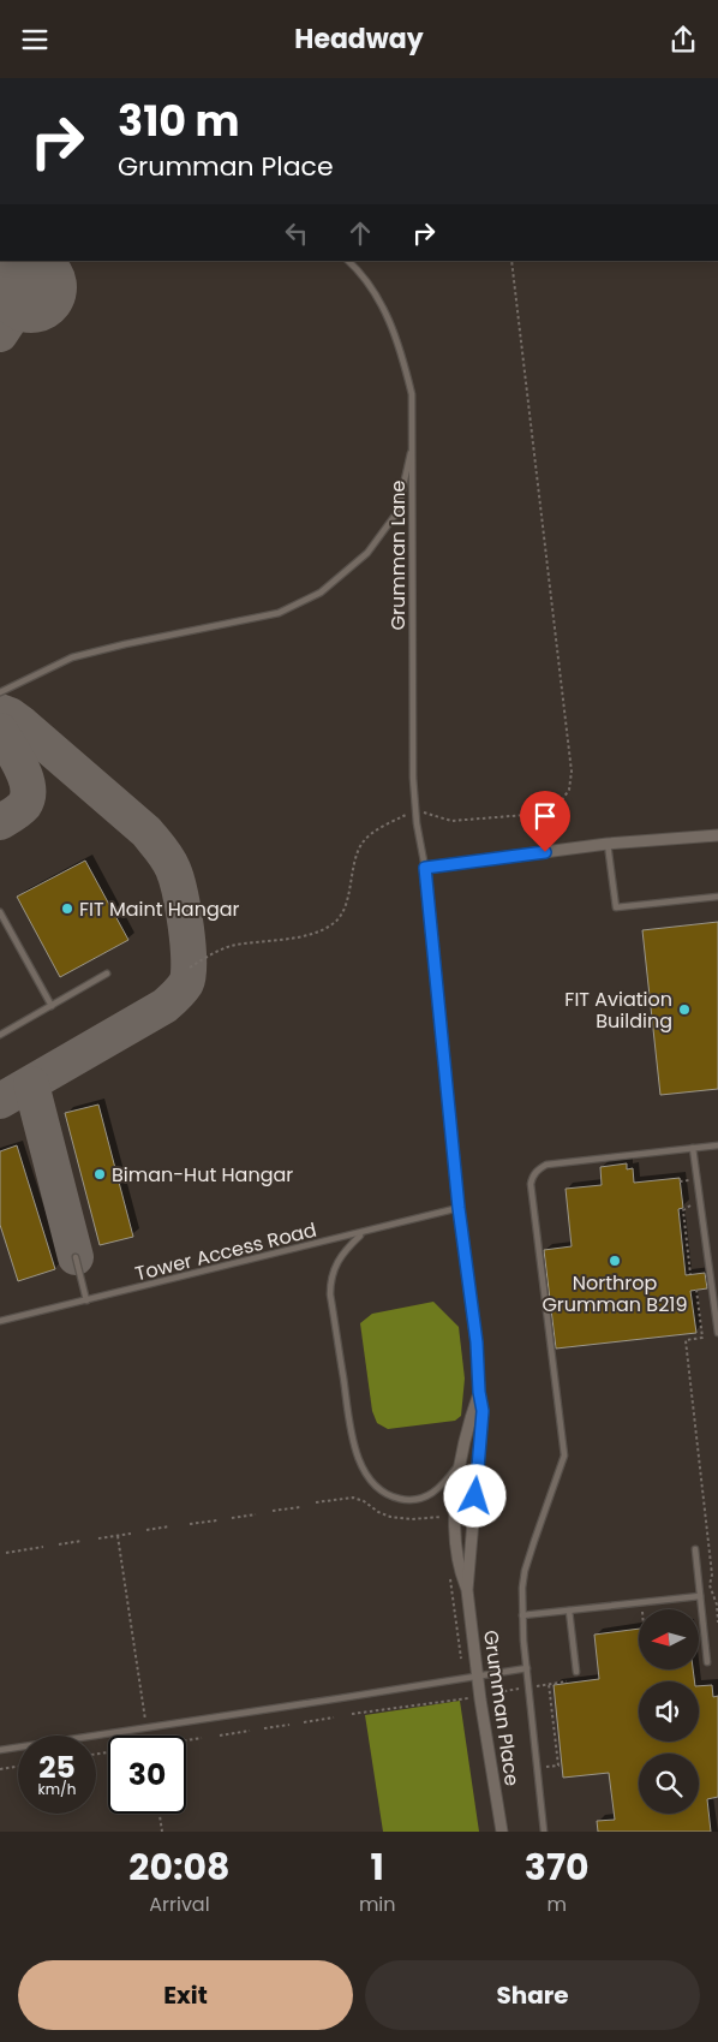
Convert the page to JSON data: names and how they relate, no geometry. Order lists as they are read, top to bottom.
{
  "streets": {
    "street": ["Grumman Place"],
    "lane": ["Grumman Lane", "Tower Access Road"]
  },
  "crossings": [
    ["Grumman Lane", "Grumman Place"],
    ["Tower Access Road", "Grumman Place"]
  ],
  "places": [
    "FIT Maint Hangar",
    "FIT Aviation Building",
    "Biman-Hut Hangar",
    "Northrop Grumman B219"
  ],
  "north": "left",
  "page": {
    "header": "Headway",
    "turn": ["310 m", "Grumman Place"],
    "speed": "25 km/h",
    "limit": "30",
    "eta": [
      "20:08",
      "Arrival",
      "1",
      "min",
      "370",
      "m"
    ],
    "buttons": ["Exit", "Share"]
  }
}
